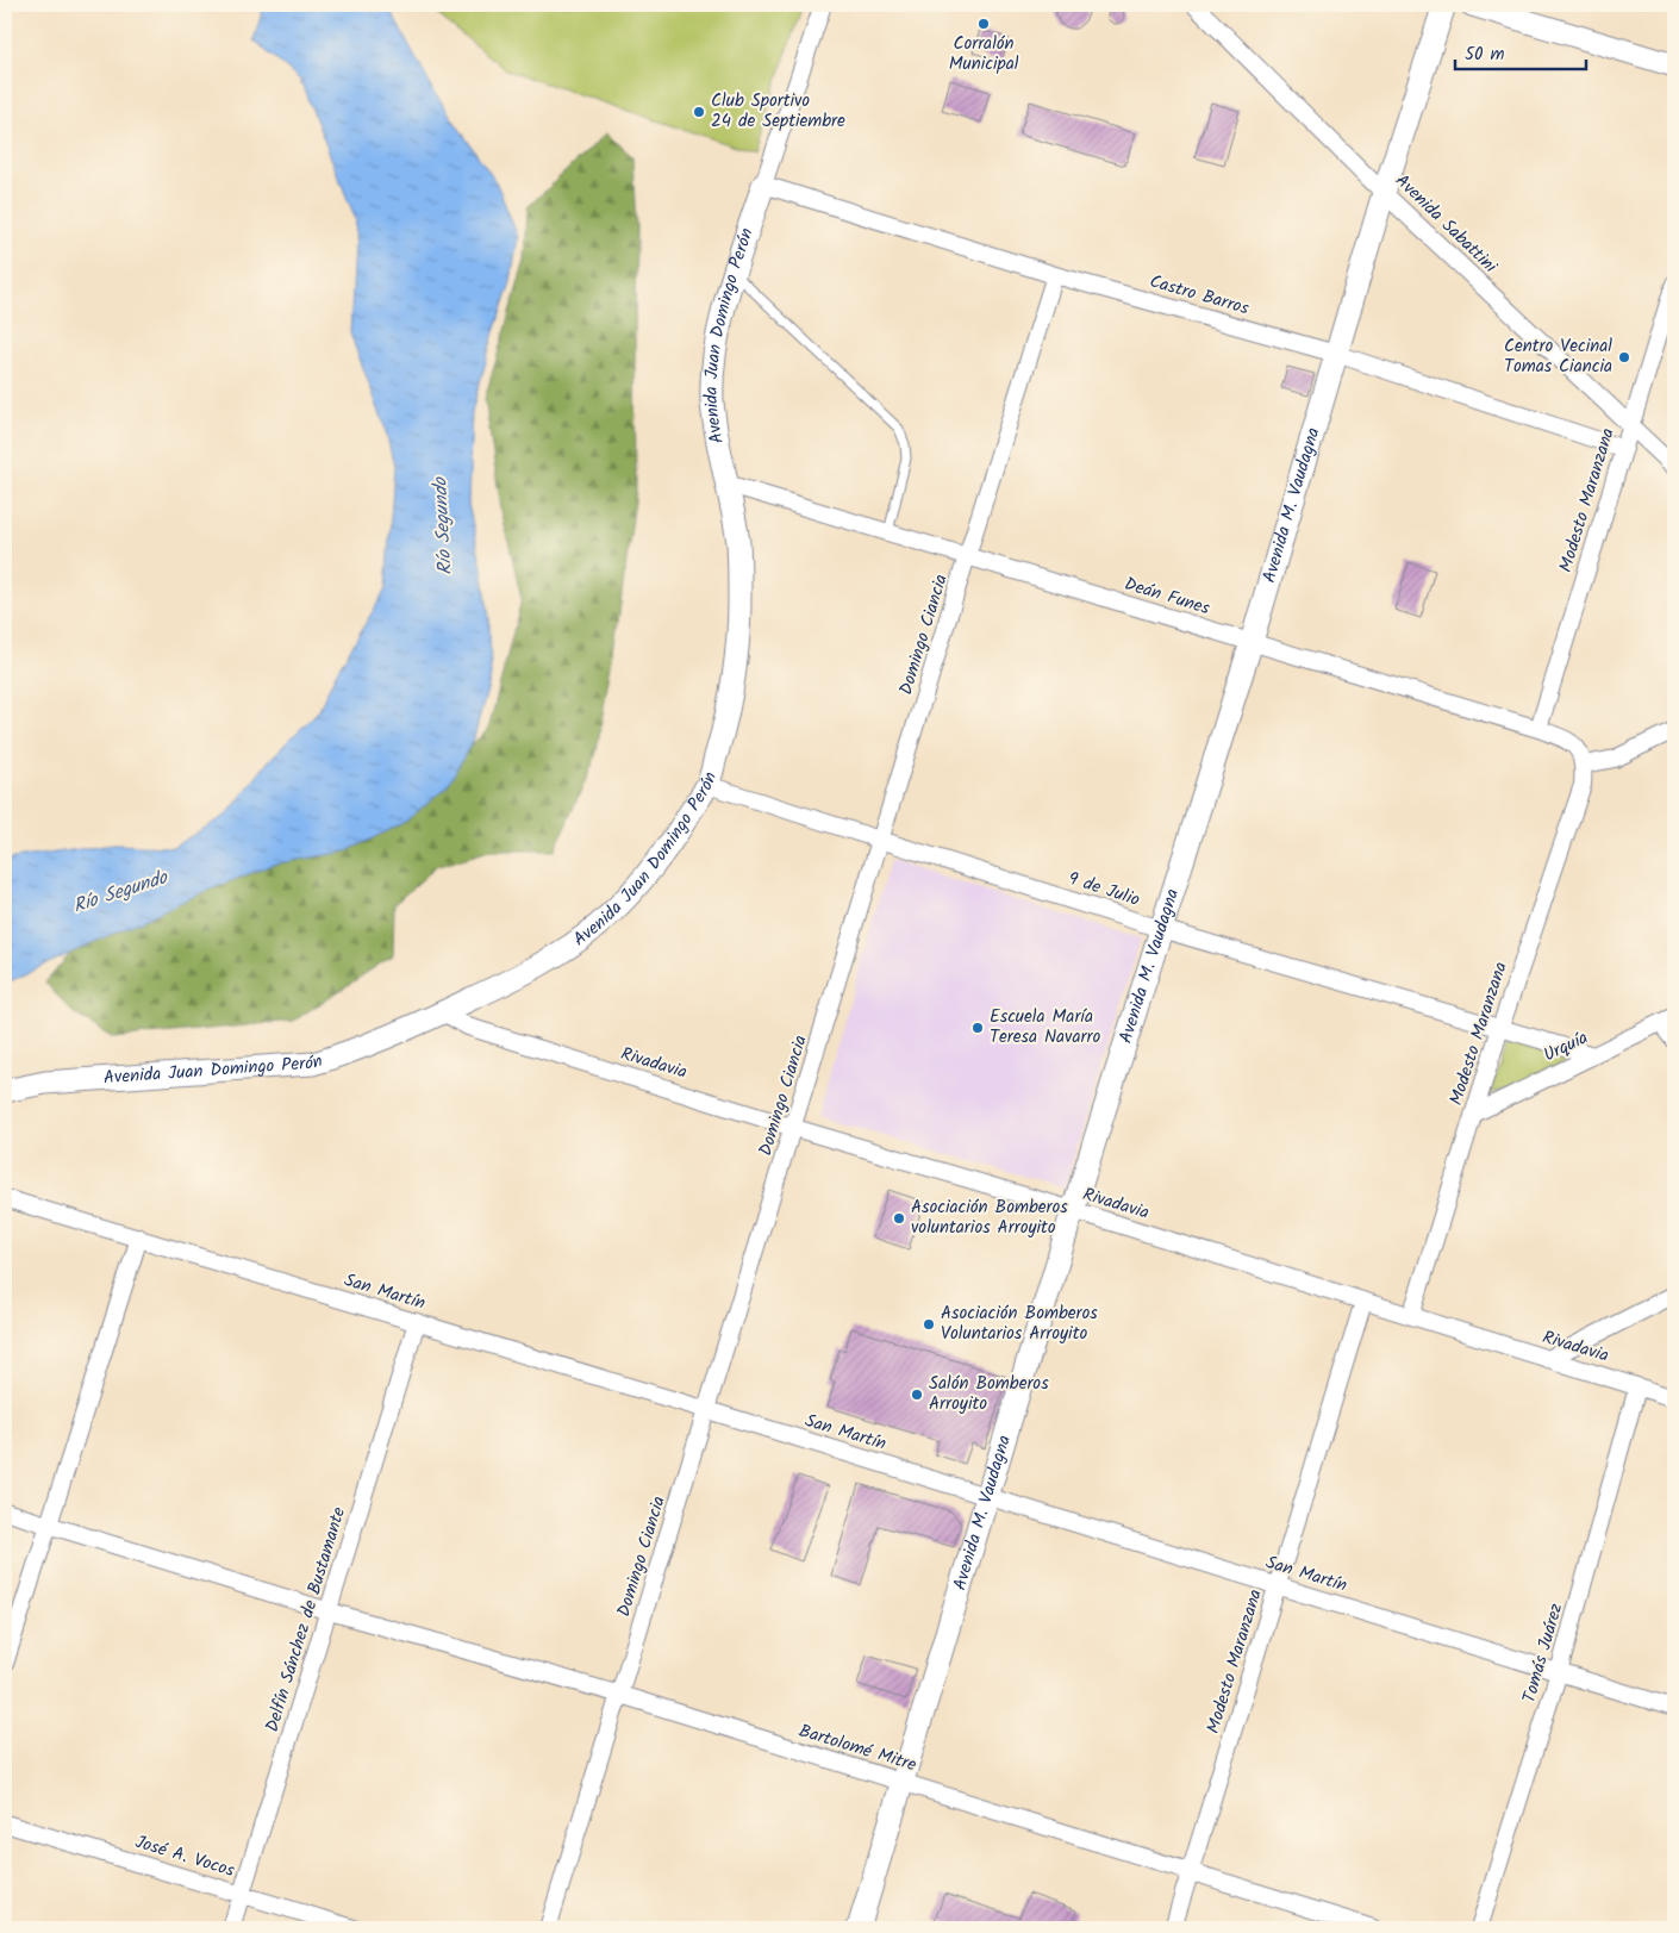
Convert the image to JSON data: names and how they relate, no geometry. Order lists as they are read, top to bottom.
{
  "streets": {
    "main road": ["Avenida Juan Domingo Perón", "Avenida M. Vaudagna"],
    "street": [
      "Avenida Sabattini",
      "Castro Barros",
      "Modesto Maranzana",
      "Deán Funes",
      "Domingo Ciancia",
      "9 de Julio",
      "Urquía",
      "Rivadavia",
      "San Martín",
      "Delfín Sánchez de Bustamante",
      "Tomás Juárez",
      "Bartolomé Mitre",
      "José A. Vocos"
    ]
  },
  "crossings": [
    ["Avenida Sabattini", "Modesto Maranzana"],
    ["Avenida Sabattini", "Avenida M. Vaudagna"],
    ["Castro Barros", "Avenida Juan Domingo Perón"],
    ["Castro Barros", "Modesto Maranzana"],
    ["Castro Barros", "Avenida M. Vaudagna"],
    ["Castro Barros", "Domingo Ciancia"],
    ["Avenida Juan Domingo Perón", "Deán Funes"],
    ["Avenida Juan Domingo Perón", "9 de Julio"],
    ["Avenida Juan Domingo Perón", "Rivadavia"],
    ["Modesto Maranzana", "Deán Funes"],
    ["Modesto Maranzana", "9 de Julio"],
    ["Modesto Maranzana", "Urquía"],
    ["Modesto Maranzana", "Rivadavia"],
    ["Modesto Maranzana", "San Martín"],
    ["Modesto Maranzana", "Bartolomé Mitre"],
    ["Avenida M. Vaudagna", "Deán Funes"],
    ["Avenida M. Vaudagna", "9 de Julio"],
    ["Avenida M. Vaudagna", "Rivadavia"],
    ["Avenida M. Vaudagna", "San Martín"],
    ["Avenida M. Vaudagna", "Bartolomé Mitre"],
    ["Deán Funes", "Domingo Ciancia"],
    ["Domingo Ciancia", "9 de Julio"],
    ["Domingo Ciancia", "Rivadavia"],
    ["Domingo Ciancia", "San Martín"],
    ["Domingo Ciancia", "Bartolomé Mitre"],
    ["9 de Julio", "Urquía"],
    ["Rivadavia", "Tomás Juárez"],
    ["San Martín", "Delfín Sánchez de Bustamante"],
    ["San Martín", "Tomás Juárez"],
    ["Delfín Sánchez de Bustamante", "Bartolomé Mitre"],
    ["Delfín Sánchez de Bustamante", "José A. Vocos"]
  ],
  "water": ["Río Segundo"],
  "places": [
    "Corralón Municipal",
    "Club Sportivo 24 de Septiembre",
    "Centro Vecinal Tomas Ciancia",
    "Escuela María Teresa Navarro",
    "Asociación Bomberos voluntarios Arroyito",
    "Asociación Bomberos Voluntarios Arroyito",
    "Salón Bomberos Arroyito"
  ],
  "scale_bar": "50 m"
}
